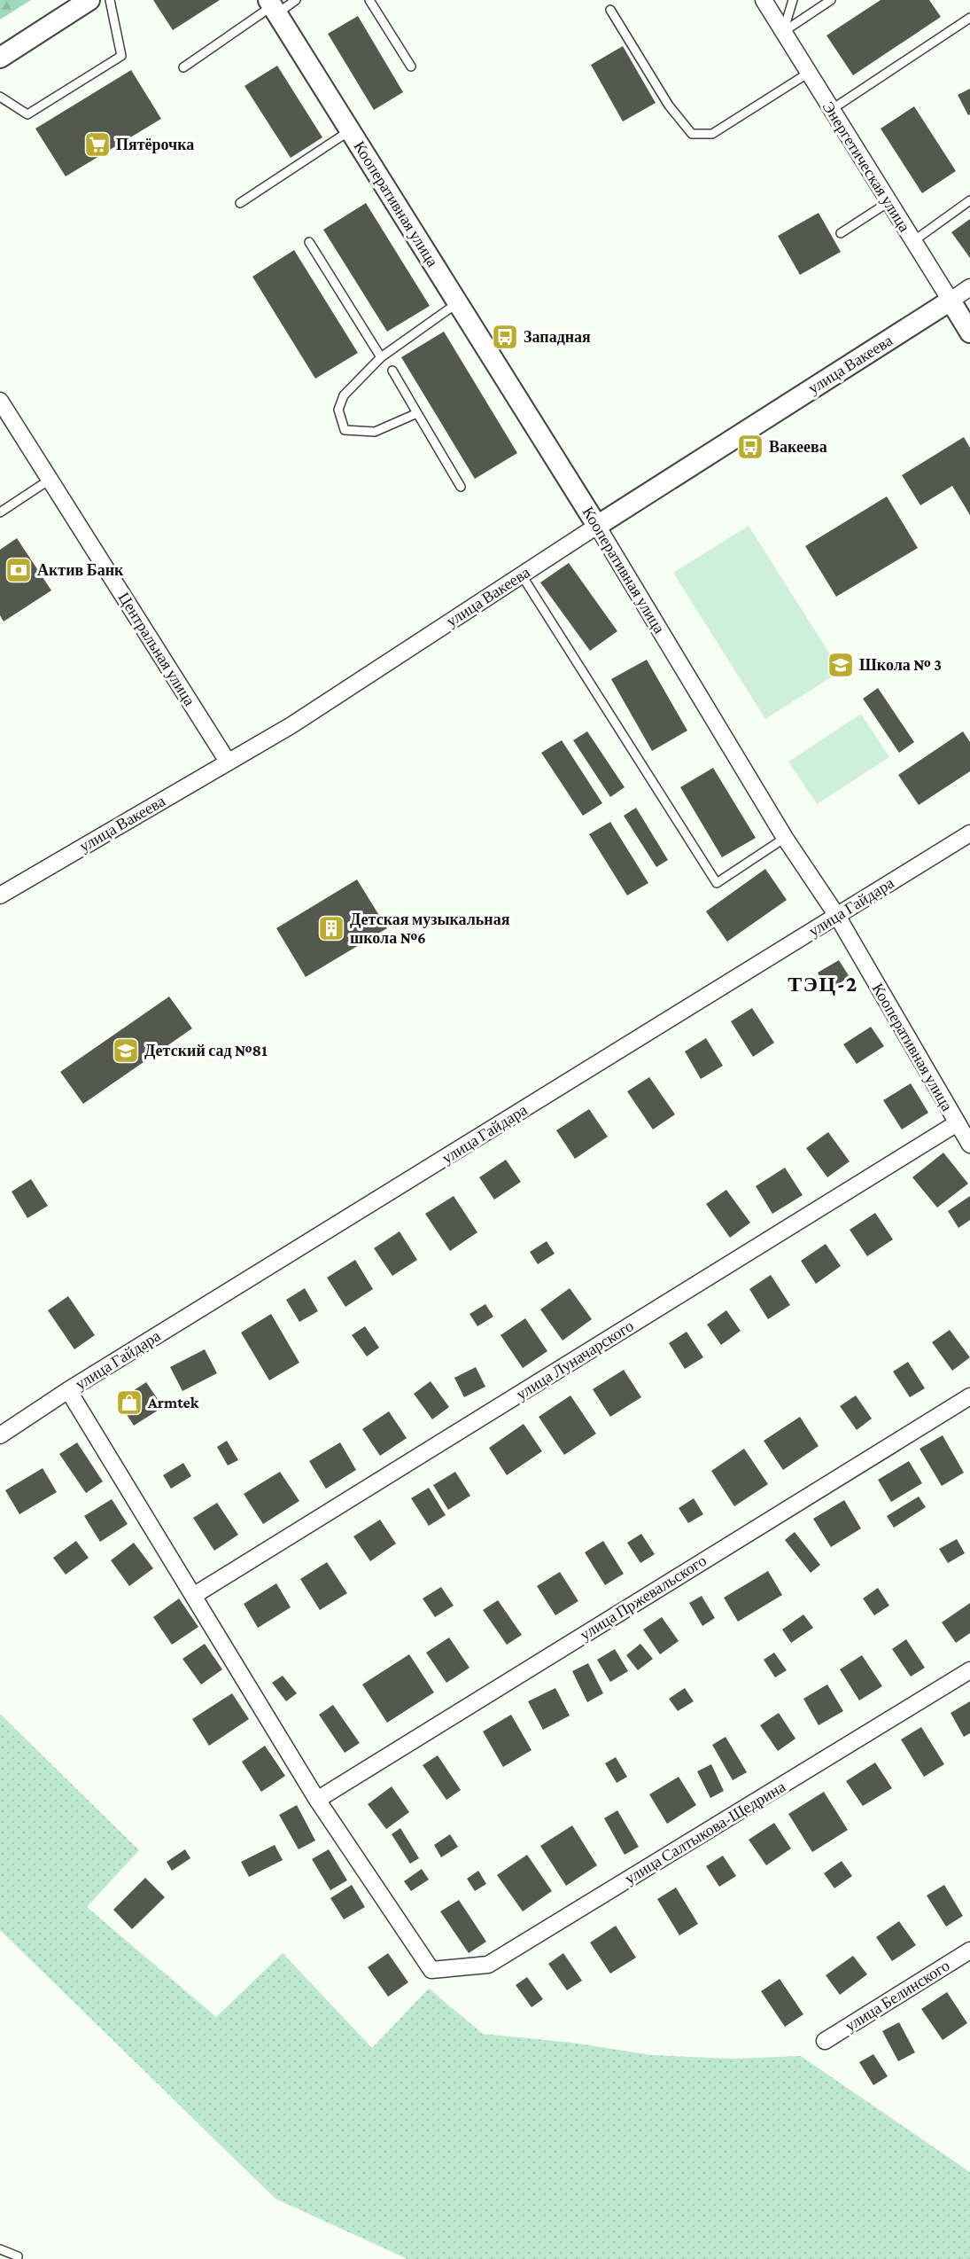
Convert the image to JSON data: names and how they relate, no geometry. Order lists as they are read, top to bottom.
{
  "streets": {
    "street": [
      "Энергетическая улица",
      "Кооперативная улица",
      "улица Вакеева",
      "Центральная улица",
      "улица Гайдара",
      "улица Луначарского",
      "улица Пржевальского",
      "улица Салтыкова-Щедрина",
      "улица Белинского"
    ]
  },
  "crossings": [
    ["Энергетическая улица", "улица Вакеева"],
    ["Кооперативная улица", "улица Вакеева"],
    ["Кооперативная улица", "улица Гайдара"],
    ["Кооперативная улица", "улица Луначарского"],
    ["улица Вакеева", "Центральная улица"],
    ["улица Пржевальского", "улица Салтыкова-Щедрина"]
  ],
  "districts": ["ТЭЦ-2"],
  "places": {
    "supermarket": ["Пятёрочка"],
    "bus stop": ["Западная", "Вакеева"],
    "bank": ["Актив Банк"],
    "school or university": ["Школа № 3", "Детский сад №81"],
    "building": ["Детская музыкальная школа №6"],
    "shop": ["Armtek"]
  }
}
